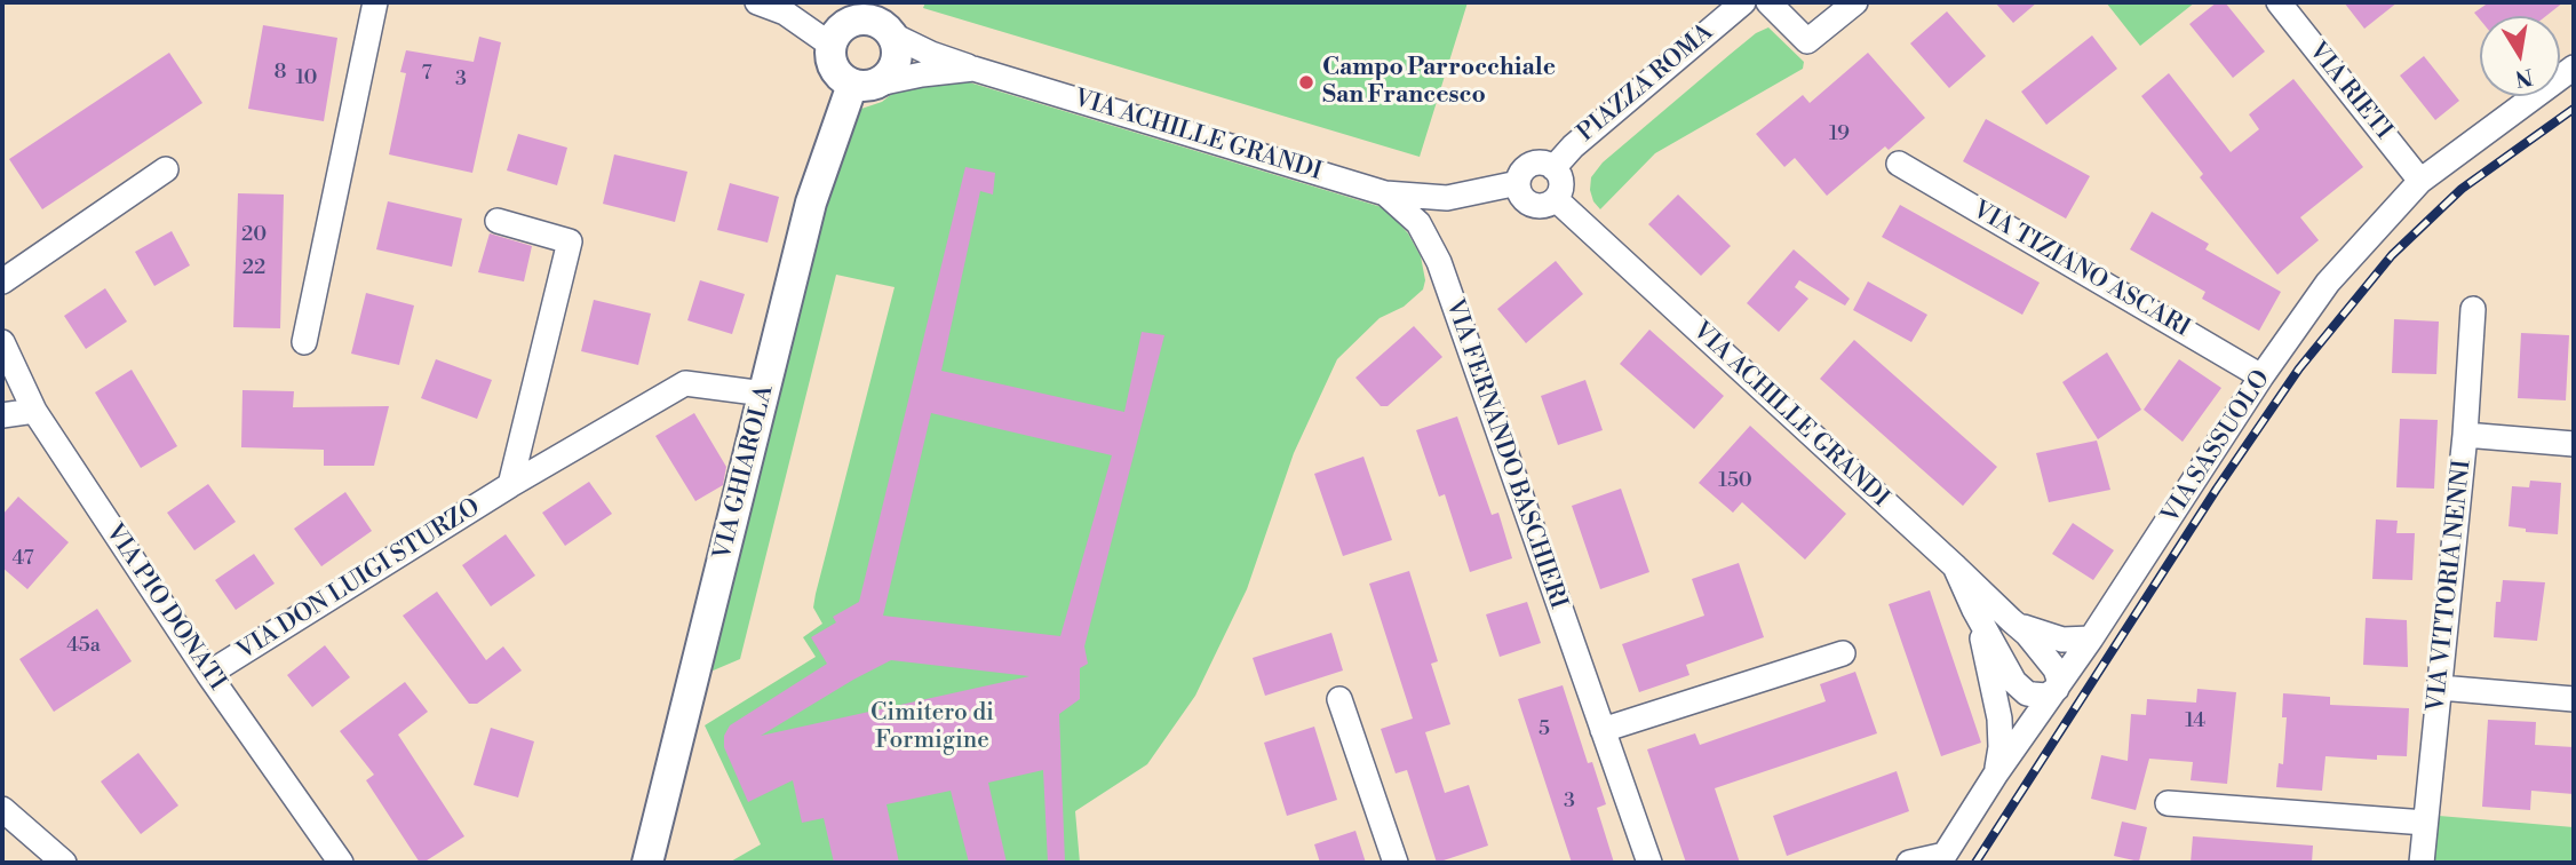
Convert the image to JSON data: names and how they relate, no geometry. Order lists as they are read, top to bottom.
{
  "streets": {
    "street": [
      "PIAZZA ROMA",
      "VIA RIETI",
      "VIA ACHILLE GRANDI",
      "VIA TIZIANO ASCARI",
      "VIA SASSUOLO",
      "VIA FERNANDO BASCHIERI",
      "VIA GHIAROLA",
      "VIA DON LUIGI STURZO",
      "VIA VITTORIA NENNI",
      "VIA PIO DONATI"
    ]
  },
  "crossings": [
    ["PIAZZA ROMA", "VIA ACHILLE GRANDI"],
    ["VIA RIETI", "VIA SASSUOLO"],
    ["VIA ACHILLE GRANDI", "VIA SASSUOLO"],
    ["VIA ACHILLE GRANDI", "VIA FERNANDO BASCHIERI"],
    ["VIA ACHILLE GRANDI", "VIA GHIAROLA"],
    ["VIA TIZIANO ASCARI", "VIA SASSUOLO"],
    ["VIA GHIAROLA", "VIA DON LUIGI STURZO"],
    ["VIA DON LUIGI STURZO", "VIA PIO DONATI"]
  ],
  "parks": ["Cimitero di Formigine"],
  "places": ["Campo Parrocchiale San Francesco"],
  "house_numbers": [
    "8",
    "7",
    "10",
    "3",
    "19",
    "20",
    "22",
    "150",
    "47",
    "45a",
    "14",
    "5",
    "3"
  ],
  "north": "bottom"
}
